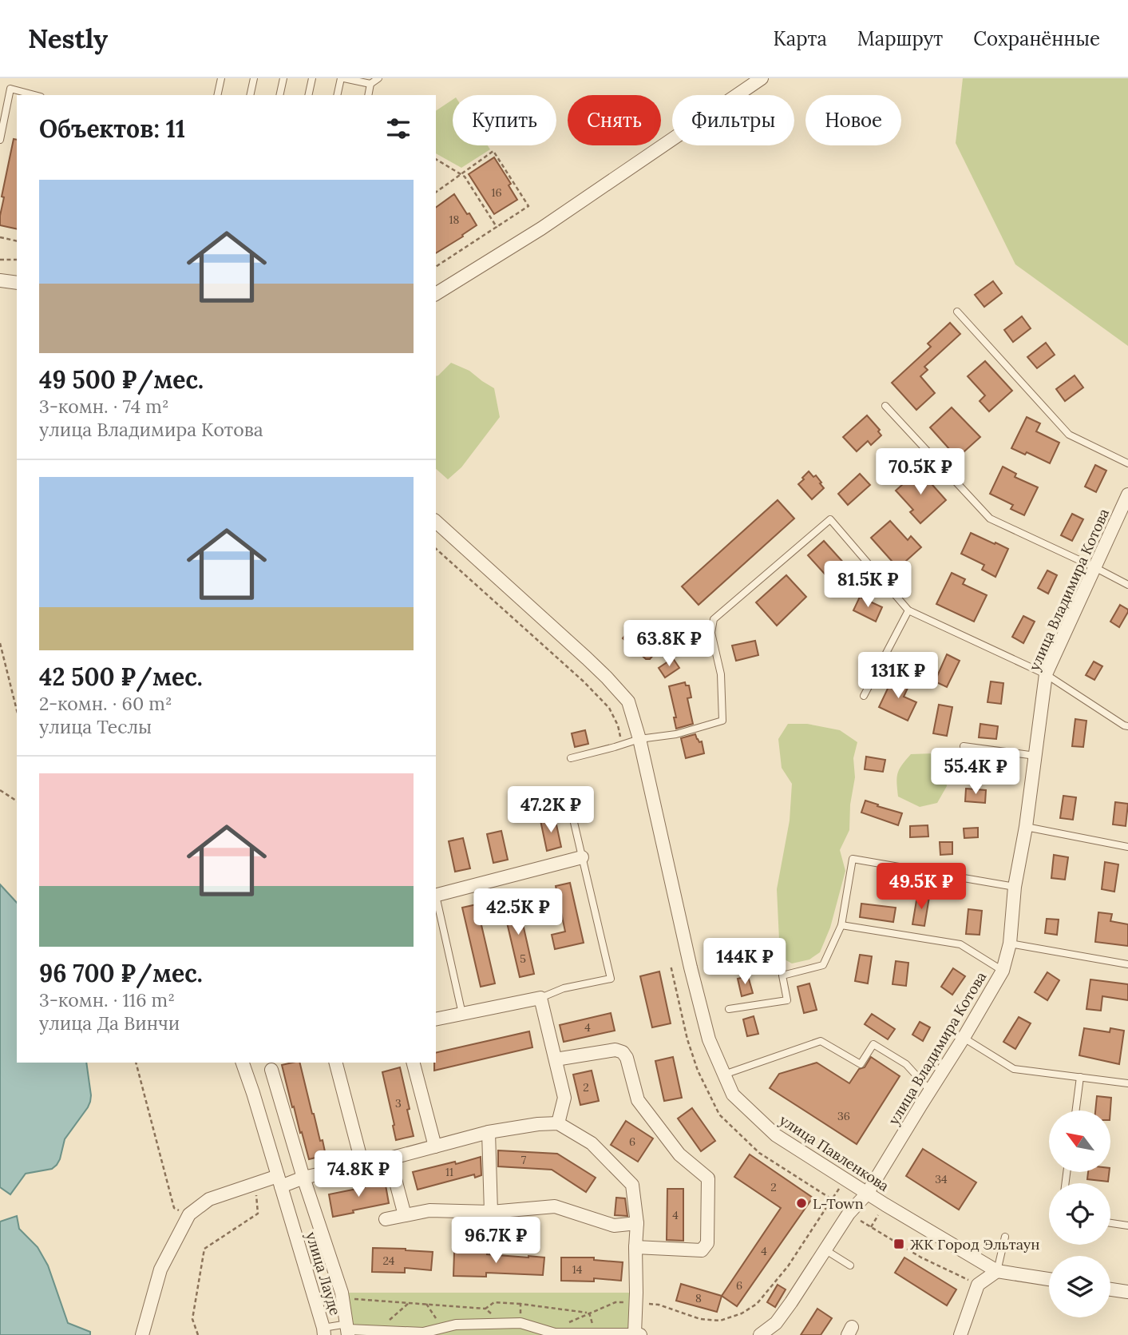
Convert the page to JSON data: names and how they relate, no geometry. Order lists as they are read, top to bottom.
{
  "streets": {
    "street": ["улица Владимира Котова", "улица Павленкова", "улица Лауде"]
  },
  "crossings": [
    ["улица Владимира Котова", "улица Павленкова"]
  ],
  "places": {
    "other": ["L-Town"],
    "transit": ["ЖК Город Эльтаун"]
  },
  "house_numbers": [
    "16",
    "18",
    "5",
    "4",
    "2",
    "3",
    "36",
    "6",
    "7",
    "11",
    "34",
    "2",
    "4",
    "4",
    "24",
    "14",
    "6",
    "8"
  ],
  "north": "top left",
  "page": {
    "header": "Nestly",
    "nav": ["Карта", "Маршрут", "Сохранённые"],
    "chip": [
      "Купить",
      "Снять",
      "Фильтры",
      "Новое"
    ],
    "heading": "Объектов: 11",
    "list": [
      {
        "name": "49 500 ₽/мес.",
        "note": "3-комн. · 74 m² · улица Владимира Котова"
      },
      {
        "name": "42 500 ₽/мес.",
        "note": "2-комн. · 60 m² · улица Теслы"
      },
      {
        "name": "96 700 ₽/мес.",
        "note": "3-комн. · 116 m² · улица Да Винчи"
      }
    ],
    "price": [
      "70.5K ₽",
      "81.5K ₽",
      "63.8K ₽",
      "131K ₽",
      "55.4K ₽",
      "47.2K ₽",
      "49.5K ₽",
      "42.5K ₽",
      "144K ₽",
      "74.8K ₽",
      "96.7K ₽"
    ]
  }
}
